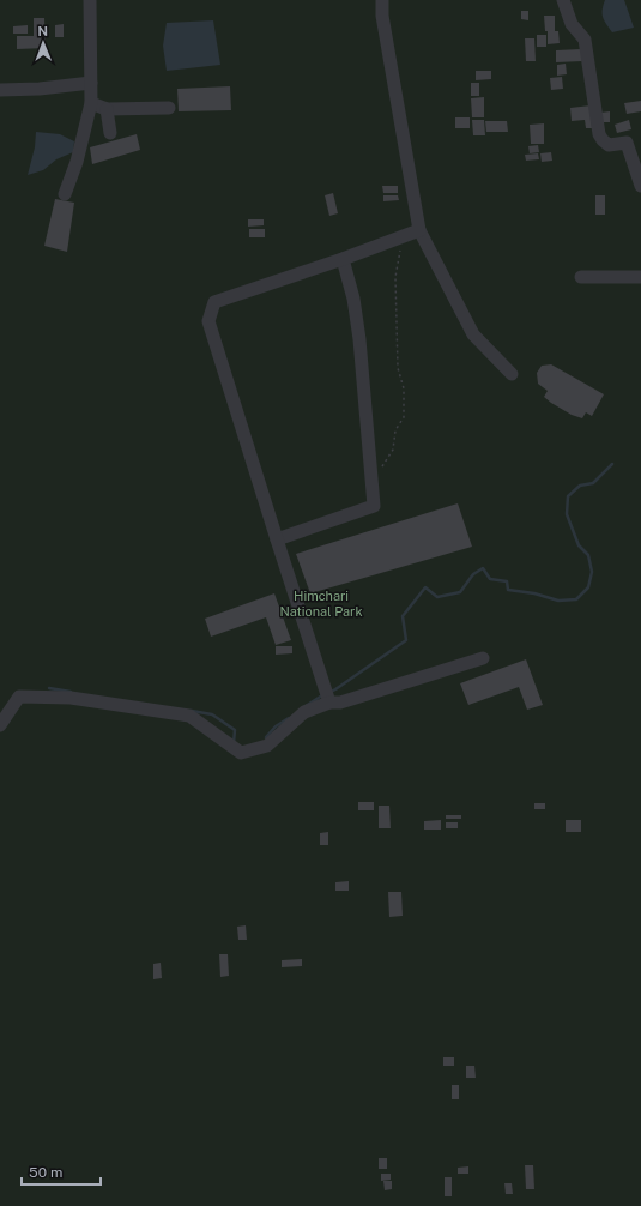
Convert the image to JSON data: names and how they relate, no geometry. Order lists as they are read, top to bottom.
{
  "parks": ["Himchari National Park"],
  "scale_bar": "50 m",
  "north": "top"
}
